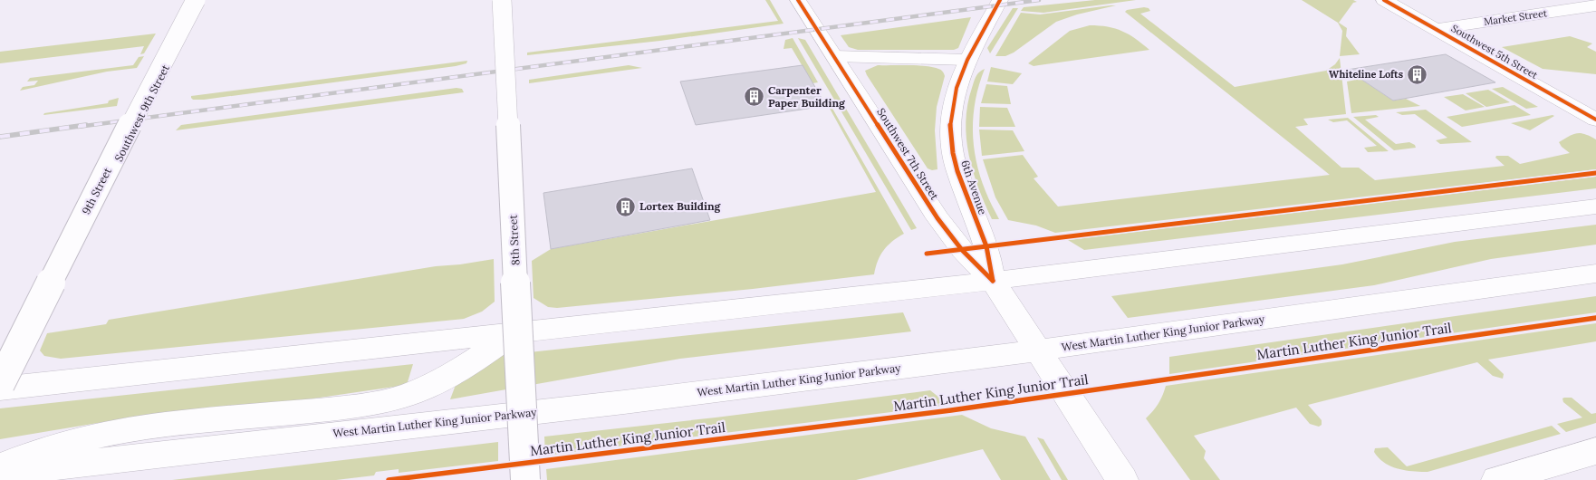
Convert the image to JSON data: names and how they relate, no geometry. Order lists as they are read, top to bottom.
{
  "streets": {
    "main road": [
      "Market Street",
      "Southwest 5th Street",
      "Southwest 9th Street",
      "Southwest 7th Street",
      "6th Avenue",
      "9th Street",
      "8th Street",
      "West Martin Luther King Junior Parkway"
    ],
    "cycle path": ["Martin Luther King Junior Trail"]
  },
  "crossings": [
    ["Market Street", "Southwest 5th Street"],
    ["Southwest 7th Street", "6th Avenue"],
    ["Southwest 7th Street", "West Martin Luther King Junior Parkway"]
  ],
  "places": {
    "building": ["Whiteline Lofts", "Carpenter Paper Building", "Lortex Building"]
  }
}
